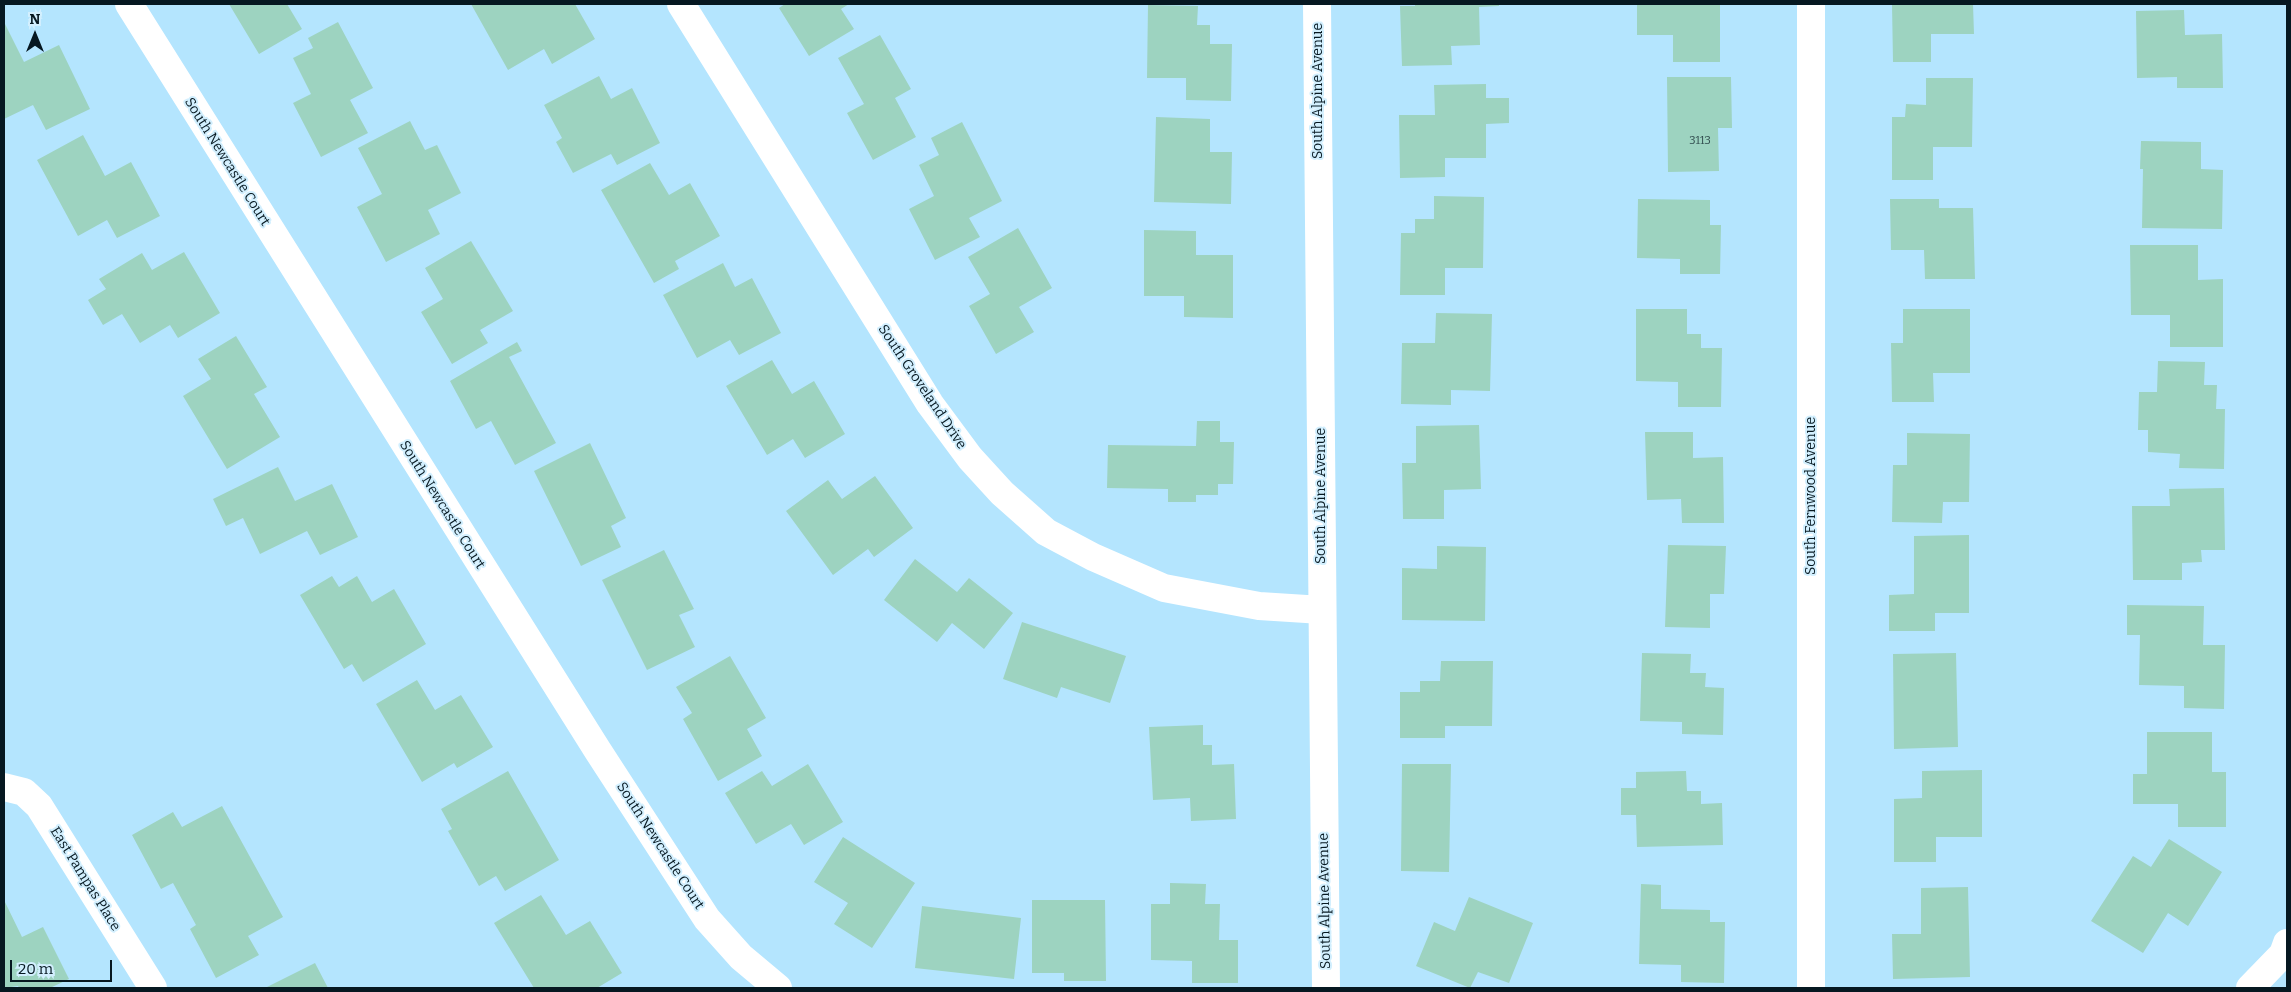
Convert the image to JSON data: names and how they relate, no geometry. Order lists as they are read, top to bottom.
{
  "streets": {
    "street": [
      "South Alpine Avenue",
      "South Newcastle Court",
      "South Groveland Drive",
      "South Fernwood Avenue",
      "East Pampas Place"
    ]
  },
  "crossings": [
    ["South Alpine Avenue", "South Groveland Drive"]
  ],
  "house_numbers": ["3113"],
  "scale_bar": "20 m",
  "north": "top"
}
